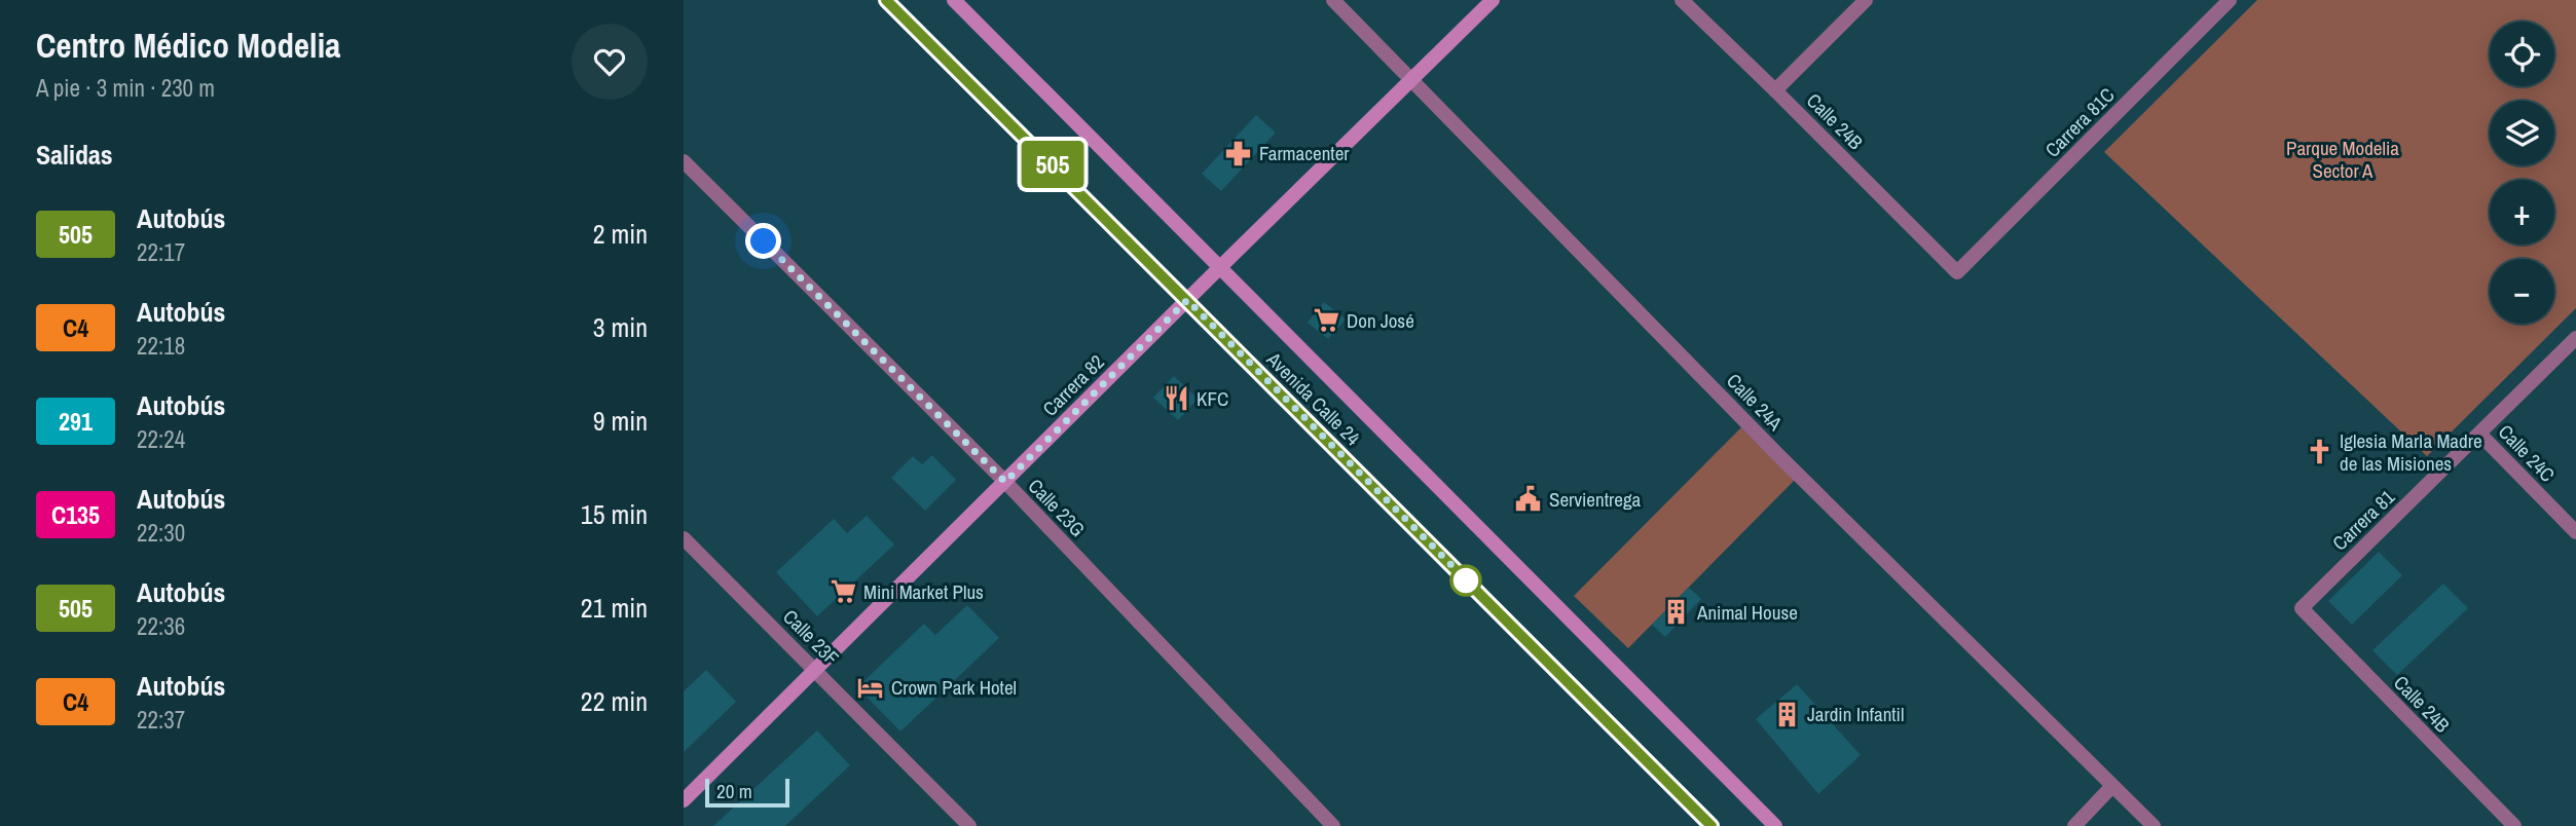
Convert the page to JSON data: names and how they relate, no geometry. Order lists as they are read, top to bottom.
{
  "streets": {
    "main road": ["Carrera 82", "Avenida Calle 24"],
    "street": [
      "Calle 24B",
      "Carrera 81C",
      "Calle 24A",
      "Calle 24C",
      "Calle 23G",
      "Carrera 81",
      "Calle 23F"
    ]
  },
  "crossings": [
    ["Calle 24B", "Carrera 81C"],
    ["Calle 24B", "Carrera 81"],
    ["Carrera 82", "Avenida Calle 24"],
    ["Carrera 82", "Calle 24A"],
    ["Carrera 82", "Calle 23G"],
    ["Carrera 82", "Calle 23F"],
    ["Calle 24C", "Carrera 81"]
  ],
  "parks": ["Parque Modelia Sector A"],
  "places": {
    "pharmacy": ["Farmacenter"],
    "supermarket": ["Don José", "Mini Market Plus"],
    "restaurant": ["KFC"],
    "church": ["Iglesia MarIa Madre de las Misiones"],
    "public building": ["Servientrega"],
    "building": ["Animal House", "Jardin Infantil"],
    "hotel": ["Crown Park Hotel"]
  },
  "lines": ["bus line 505"],
  "scale_bar": "20 m",
  "page": {
    "heading": [
      ["Centro Médico Modelia", "A pie · 3 min · 230 m"],
      "Salidas"
    ],
    "on_map": "505",
    "map_buttons": ["+", "−"],
    "list": [
      {
        "mark": "505",
        "name": "Autobús",
        "note": "22:17",
        "value": "2 min"
      },
      {
        "mark": "C4",
        "name": "Autobús",
        "note": "22:18",
        "value": "3 min"
      },
      {
        "mark": "291",
        "name": "Autobús",
        "note": "22:24",
        "value": "9 min"
      },
      {
        "mark": "C135",
        "name": "Autobús",
        "note": "22:30",
        "value": "15 min"
      },
      {
        "mark": "505",
        "name": "Autobús",
        "note": "22:36",
        "value": "21 min"
      },
      {
        "mark": "C4",
        "name": "Autobús",
        "note": "22:37",
        "value": "22 min"
      }
    ],
    "scale": "20 m"
  }
}
